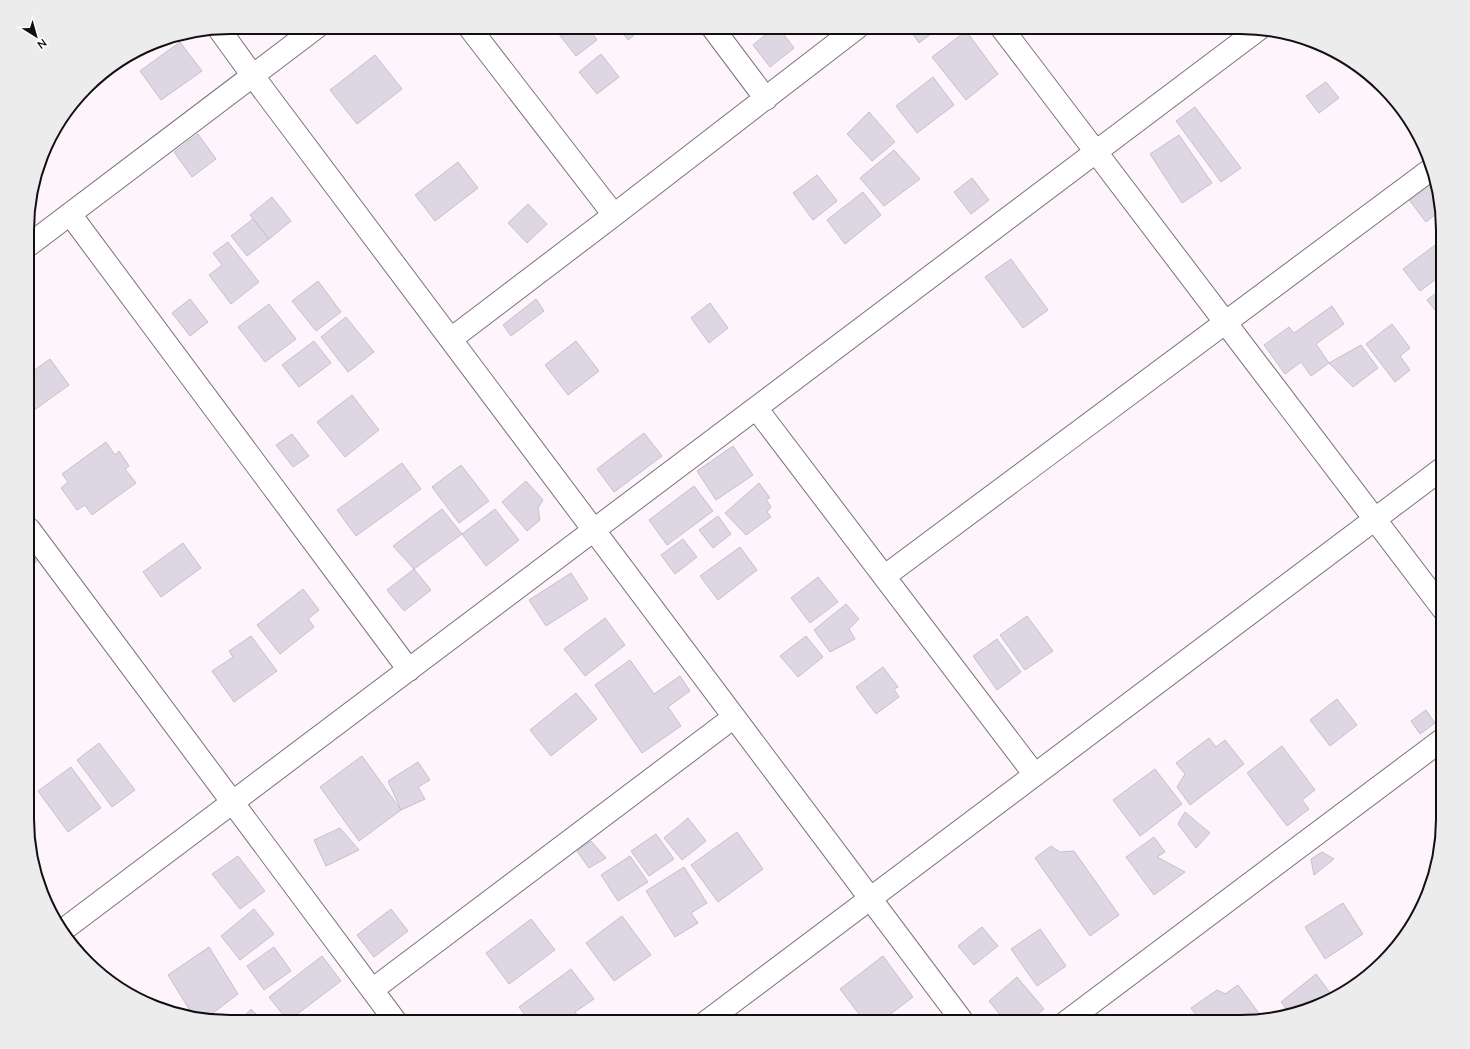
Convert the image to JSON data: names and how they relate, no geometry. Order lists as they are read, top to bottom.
{
  "north": "bottom right"
}
